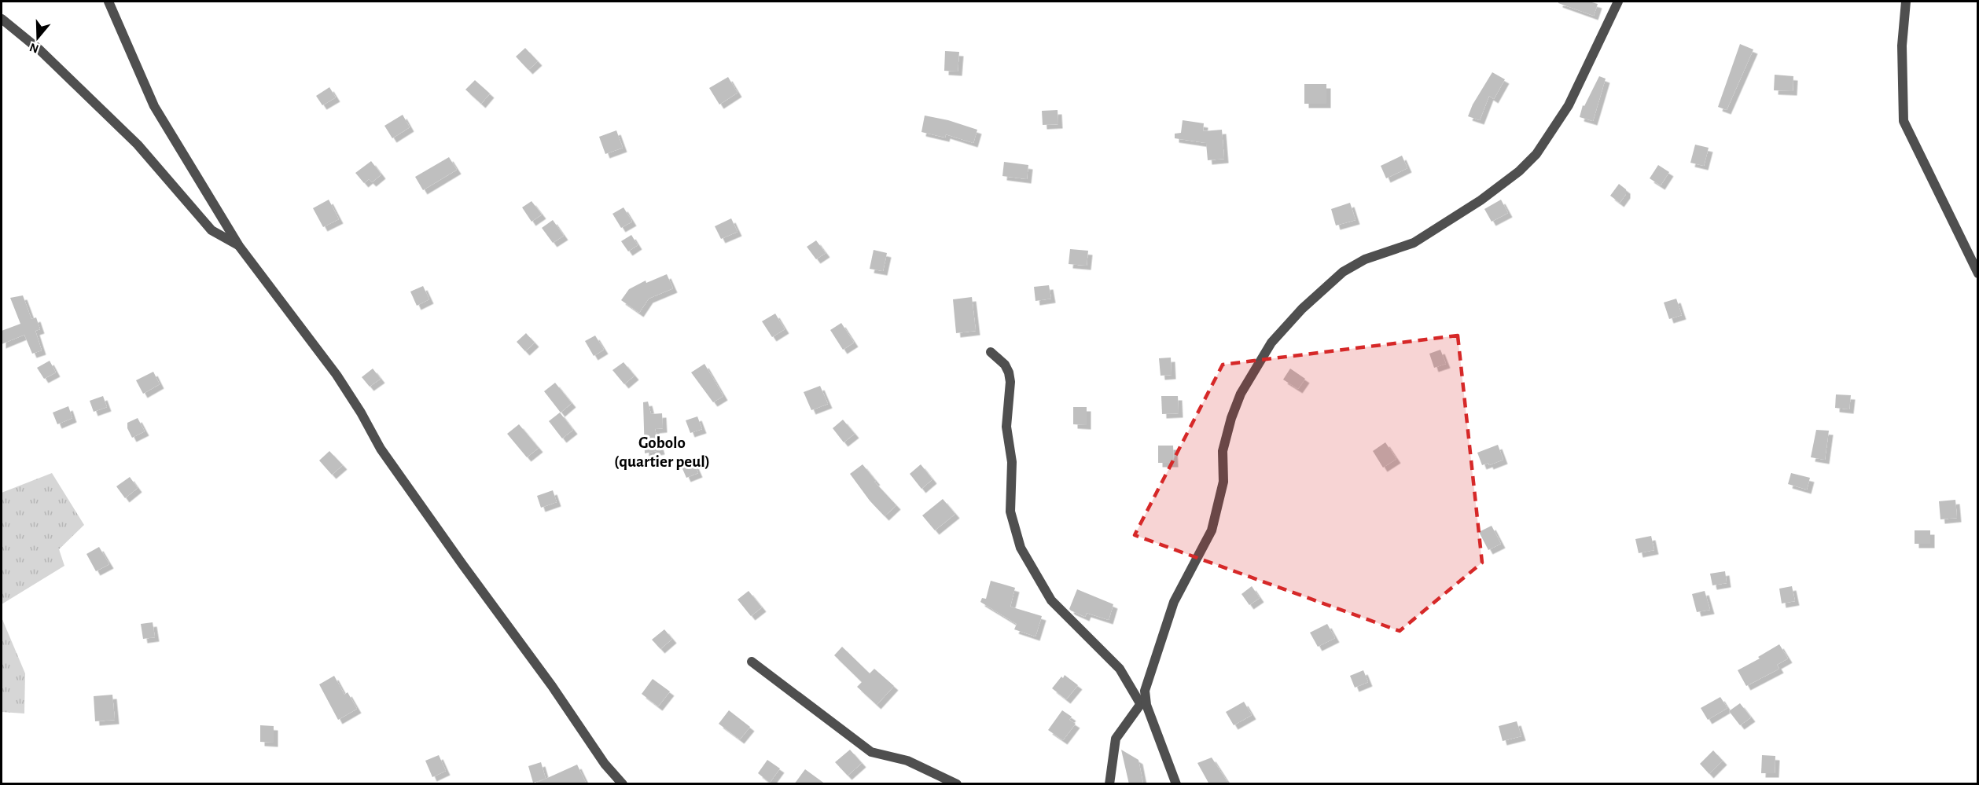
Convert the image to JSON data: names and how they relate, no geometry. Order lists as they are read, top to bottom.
{
  "districts": ["Gobolo (quartier peul)"],
  "north": "bottom"
}
